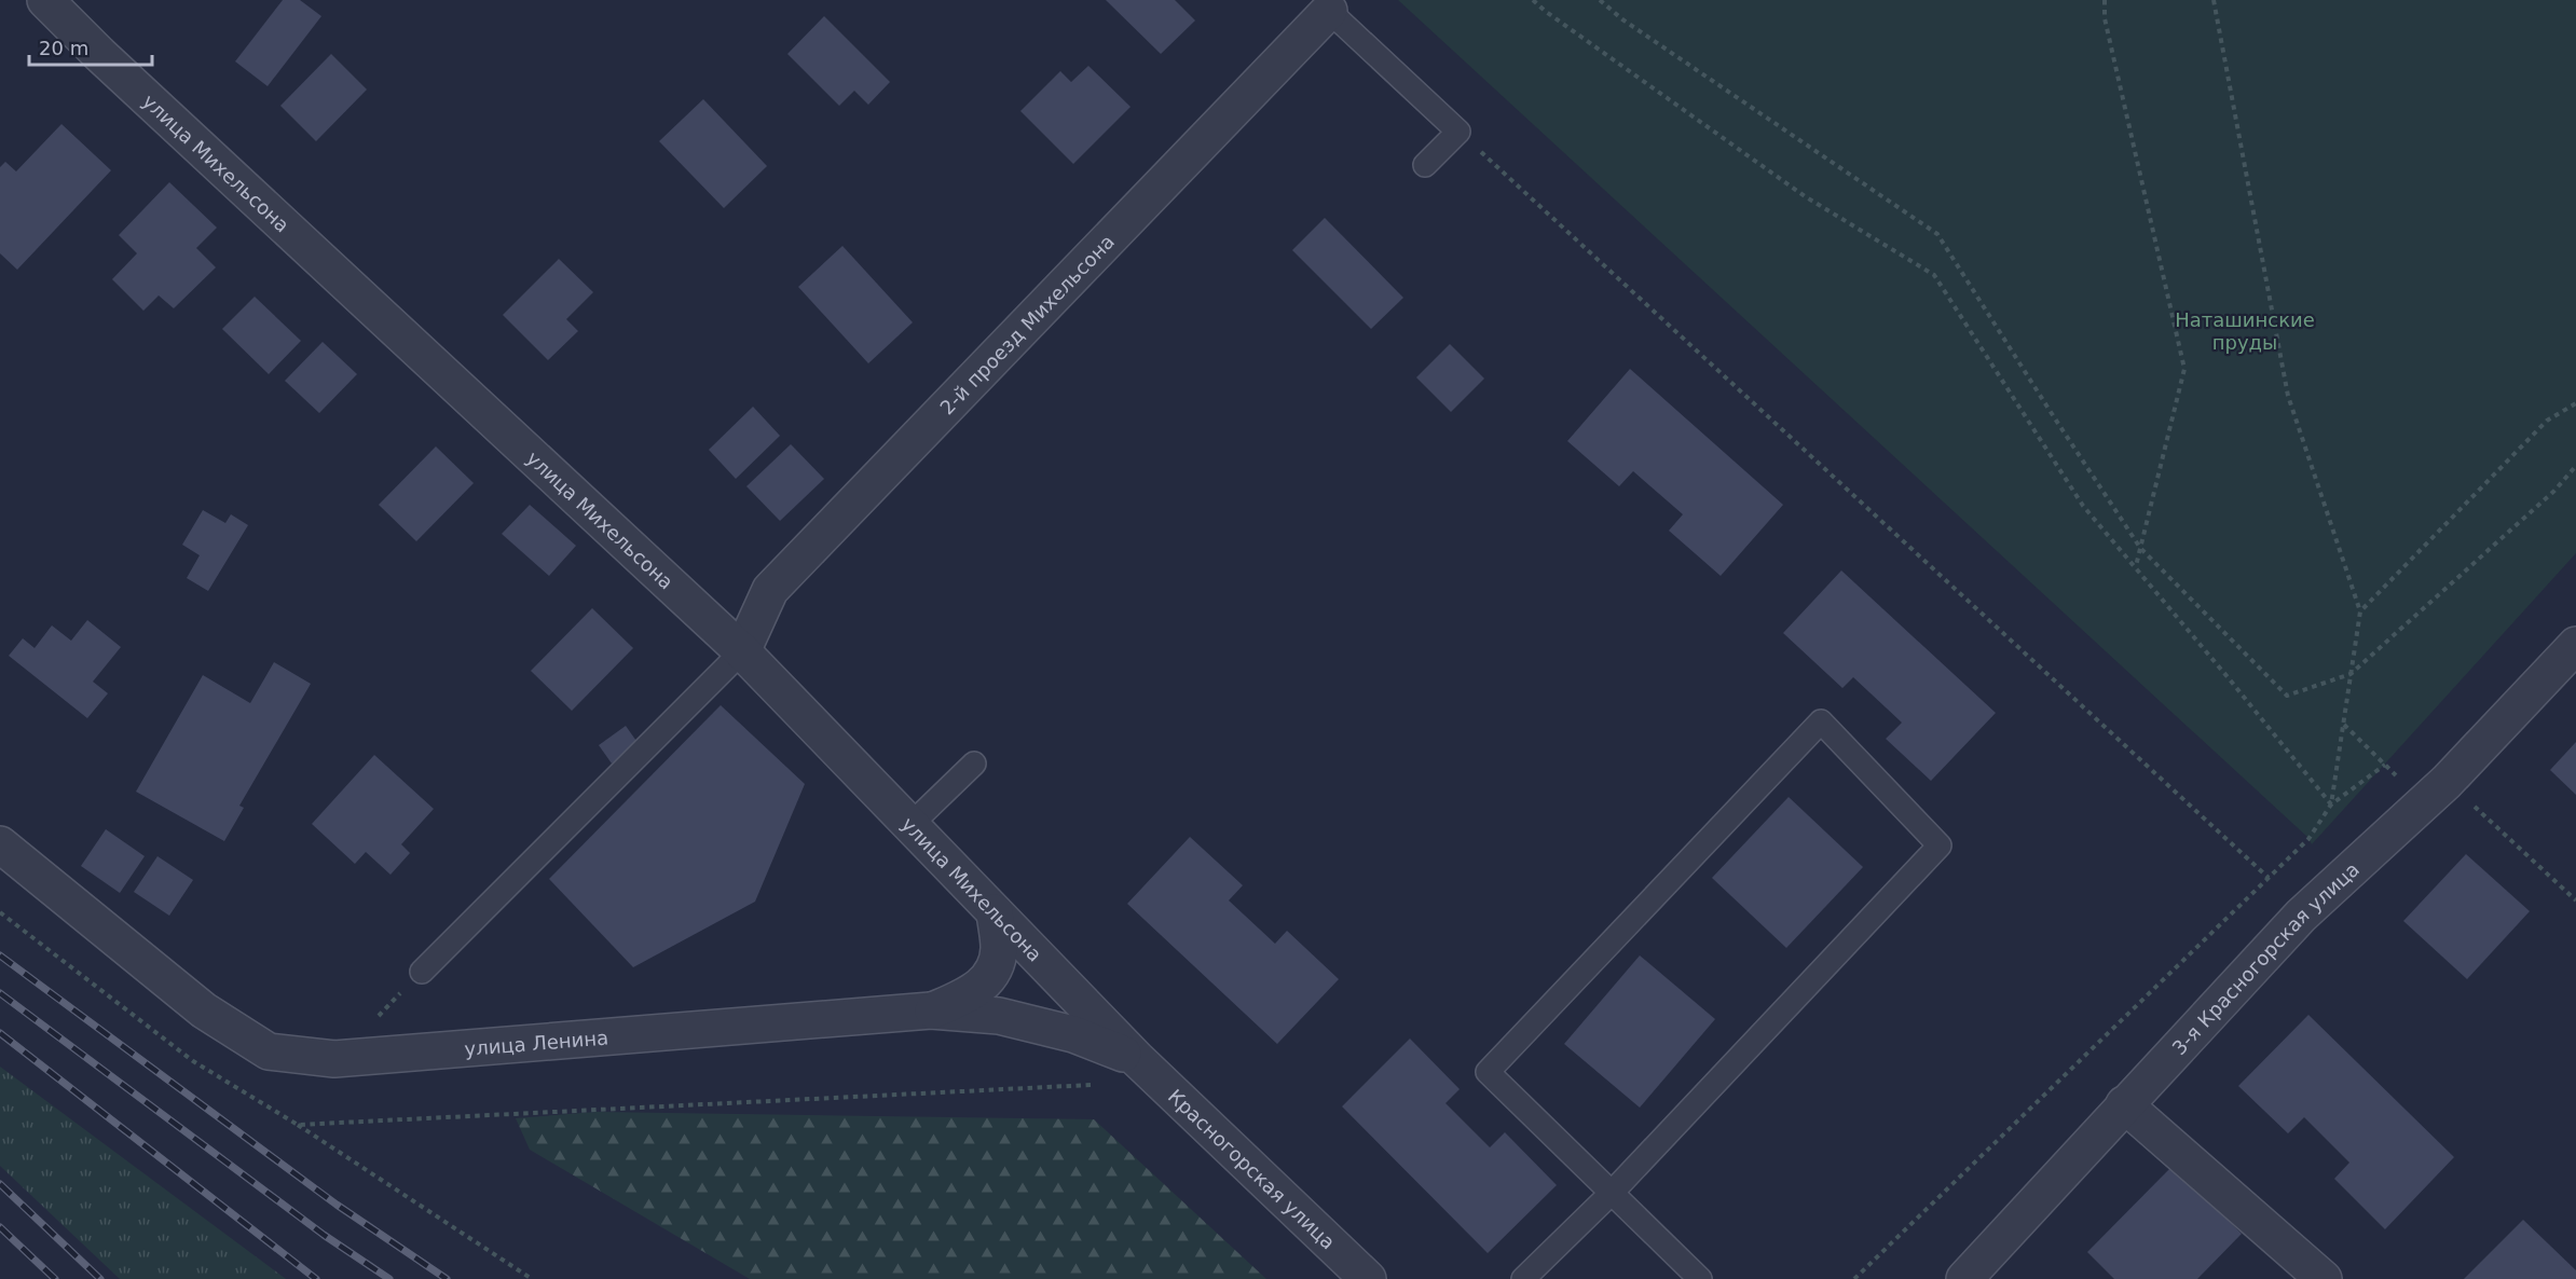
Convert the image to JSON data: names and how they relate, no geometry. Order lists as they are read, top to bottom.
{
  "streets": {
    "street": [
      "улица Михельсона",
      "2-й проезд Михельсона",
      "3-я Красногорская улица",
      "улица Ленина",
      "Красногорская улица"
    ]
  },
  "crossings": [
    ["улица Михельсона", "2-й проезд Михельсона"],
    ["улица Михельсона", "улица Ленина"],
    ["улица Михельсона", "Красногорская улица"],
    ["улица Ленина", "Красногорская улица"]
  ],
  "parks": ["Наташинские пруды"],
  "scale_bar": "20 m"
}
